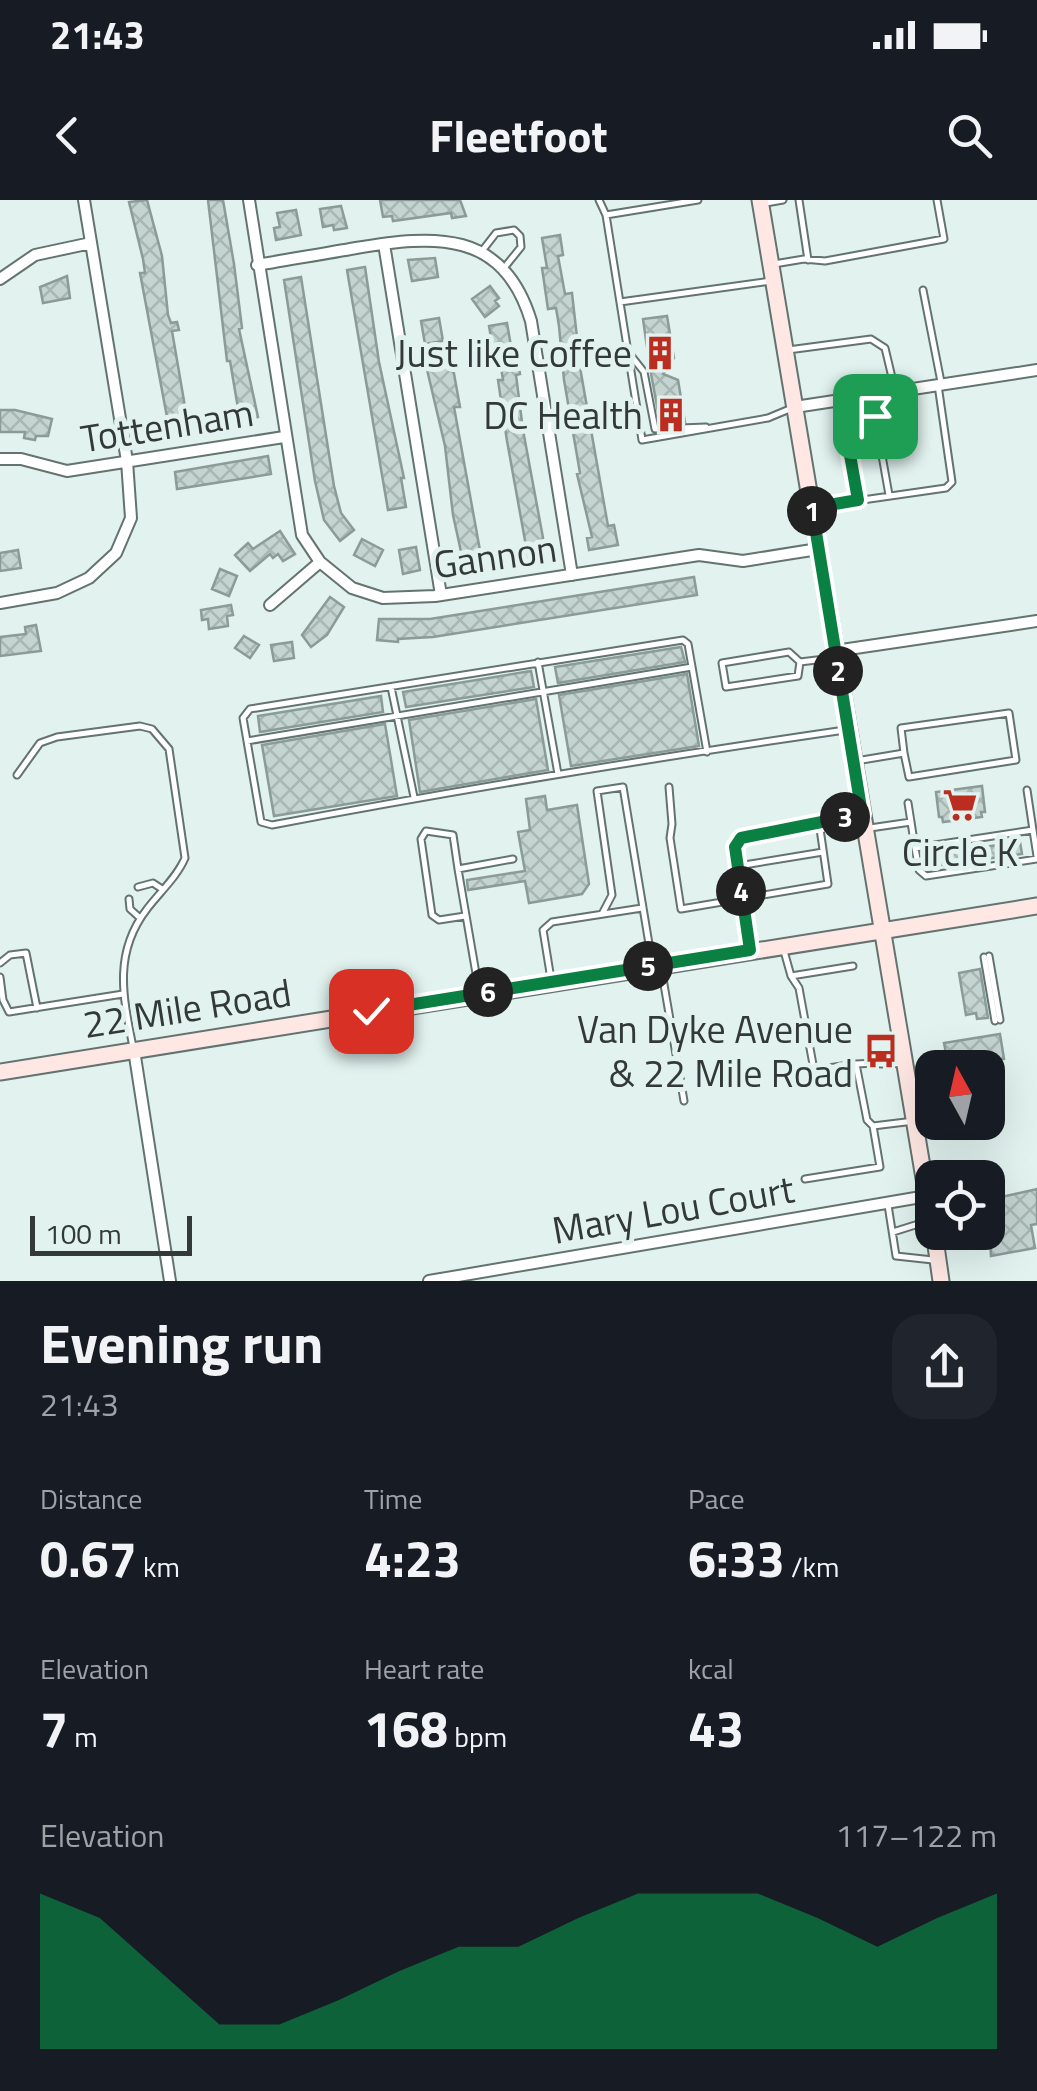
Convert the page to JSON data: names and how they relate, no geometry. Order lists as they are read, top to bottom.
{
  "streets": {
    "main road": ["22 Mile Road"],
    "street": ["Tottenham", "Gannon", "Mary Lou Court"]
  },
  "crossings": [
    ["Tottenham", "Gannon"]
  ],
  "places": {
    "building": ["Just like Coffee", "DC Health"],
    "supermarket": ["Circle K"],
    "bus stop": ["Van Dyke Avenue & 22 Mile Road"]
  },
  "scale_bar": "100 m",
  "north": "top",
  "page": {
    "status": "21:43",
    "header": "Fleetfoot",
    "pins": [
      "1",
      "2",
      "3",
      "4",
      "5",
      "6"
    ],
    "scale": "100 m",
    "heading": ["Evening run", "21:43"],
    "stats": [
      ["Distance", "0.67 km"],
      ["Time", "4:23"],
      ["Pace", "6:33 /km"],
      ["Elevation", "7 m"],
      ["Heart rate", "168 bpm"],
      ["kcal", "43"]
    ],
    "chart": ["Elevation", "117–122 m"]
  }
}
